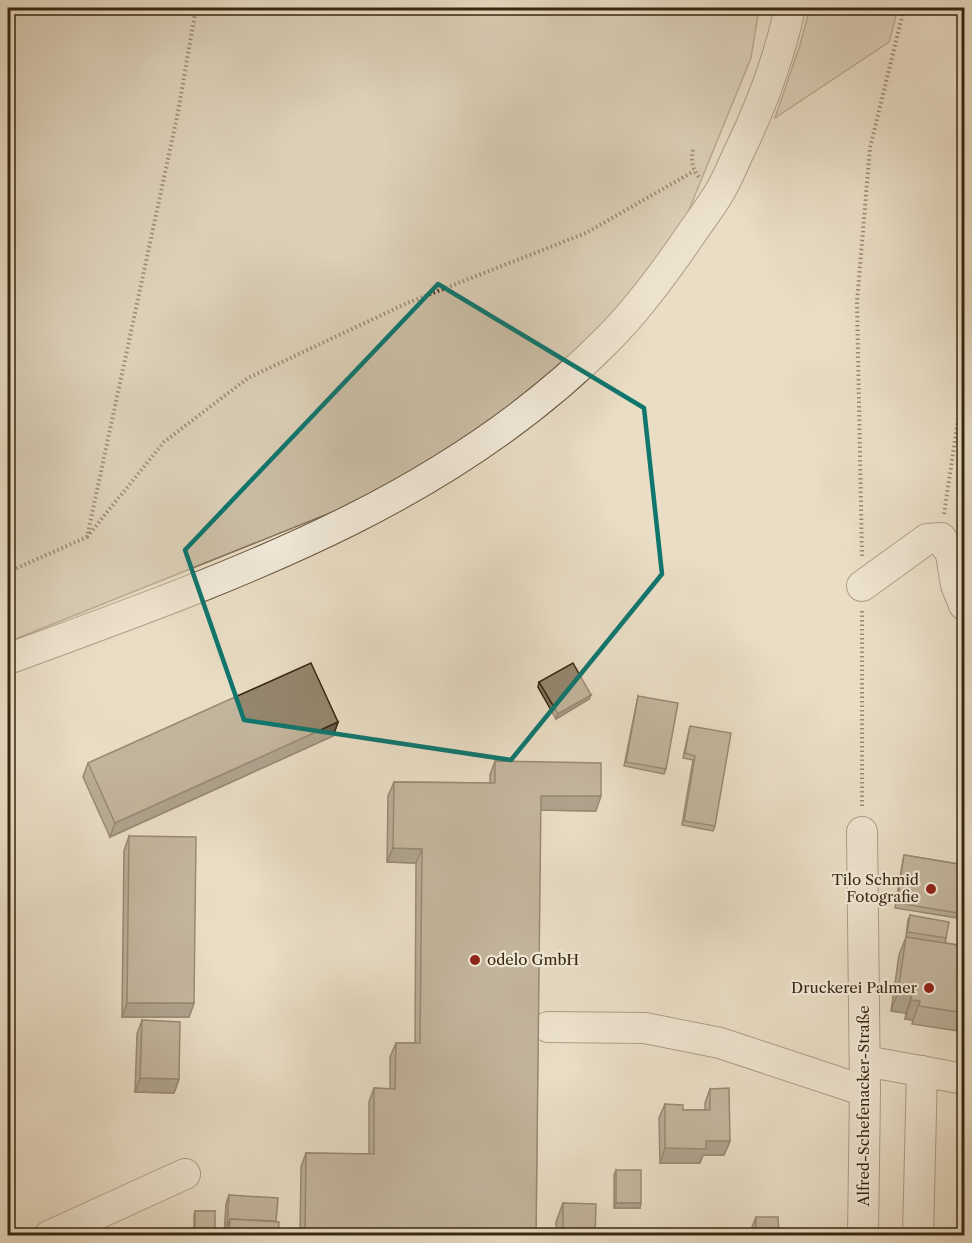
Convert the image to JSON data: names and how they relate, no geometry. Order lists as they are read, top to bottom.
{
  "streets": {
    "street": ["Alfred-Schefenacker-Straße"]
  },
  "places": ["Tilo Schmid Fotografie", "odelo GmbH", "Druckerei Palmer"]
}
